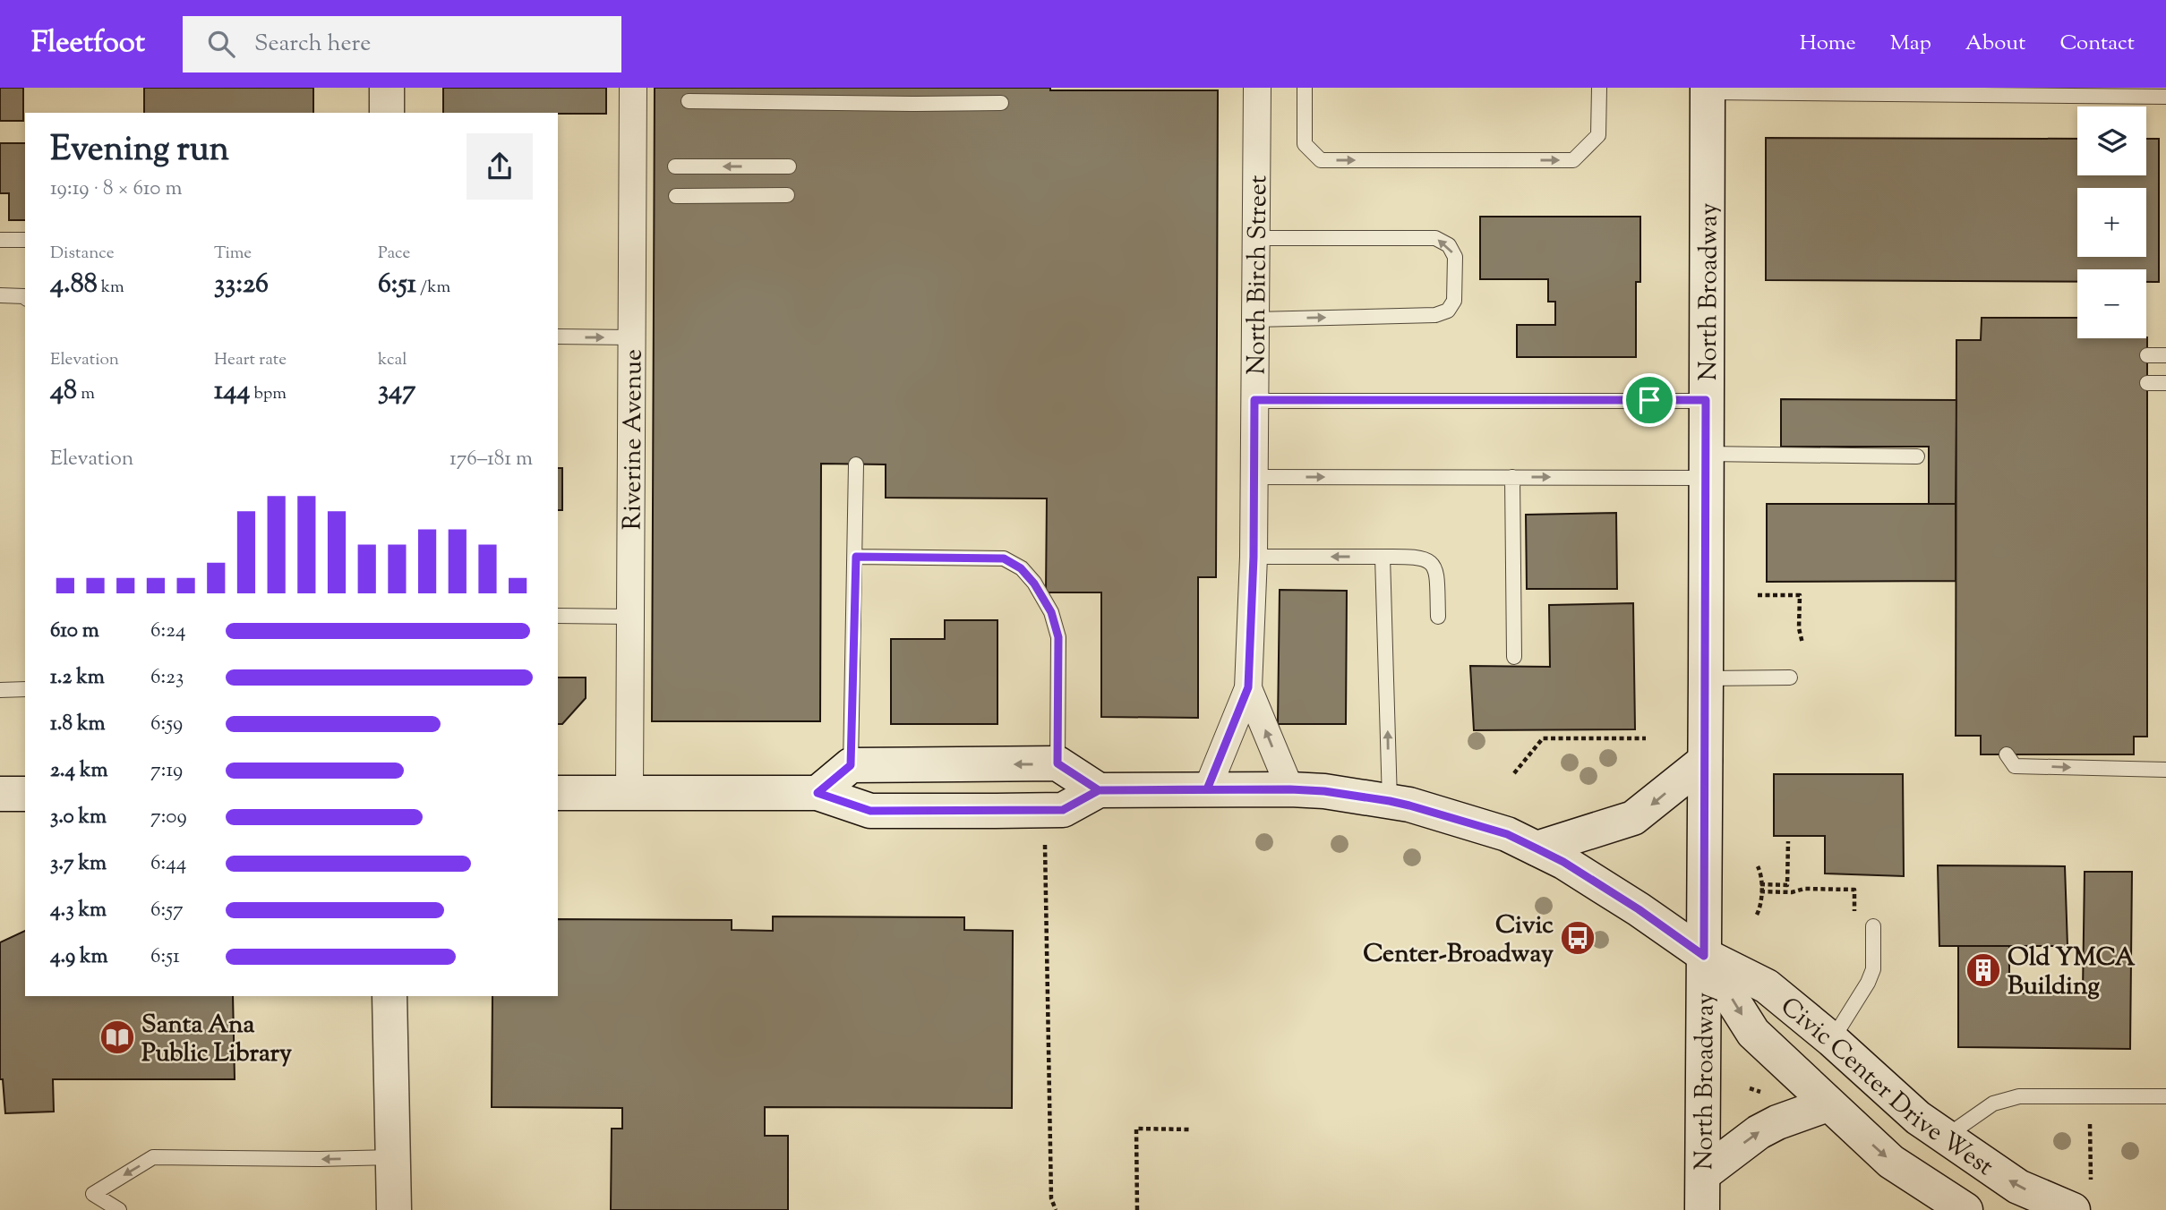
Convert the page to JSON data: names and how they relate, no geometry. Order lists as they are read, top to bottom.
{
  "streets": {
    "main road": ["North Broadway", "Civic Center Drive West"],
    "street": ["North Birch Street", "Riverine Avenue"]
  },
  "crossings": [
    ["North Birch Street", "Civic Center Drive West"],
    ["North Broadway", "Civic Center Drive West"],
    ["Riverine Avenue", "Civic Center Drive West"]
  ],
  "places": {
    "bus stop": ["Civic Center-Broadway"],
    "building": ["Old YMCA Building"],
    "library": ["Santa Ana Public Library"]
  },
  "page": {
    "header": "Fleetfoot",
    "search": "Search here",
    "nav": [
      "Home",
      "Map",
      "About",
      "Contact"
    ],
    "map_buttons": ["+", "−"],
    "heading": ["Evening run", "19:19 · 8 × 610 m"],
    "stats": [
      ["Distance", "4.88 km"],
      ["Time", "33:26"],
      ["Pace", "6:51 /km"],
      ["Elevation", "48 m"],
      ["Heart rate", "144 bpm"],
      ["kcal", "347"]
    ],
    "chart": ["Elevation", "176–181 m"],
    "list": [
      {
        "name": "610 m",
        "note": "6:24"
      },
      {
        "name": "1.2 km",
        "note": "6:23"
      },
      {
        "name": "1.8 km",
        "note": "6:59"
      },
      {
        "name": "2.4 km",
        "note": "7:19"
      },
      {
        "name": "3.0 km",
        "note": "7:09"
      },
      {
        "name": "3.7 km",
        "note": "6:44"
      },
      {
        "name": "4.3 km",
        "note": "6:57"
      },
      {
        "name": "4.9 km",
        "note": "6:51"
      }
    ]
  }
}
